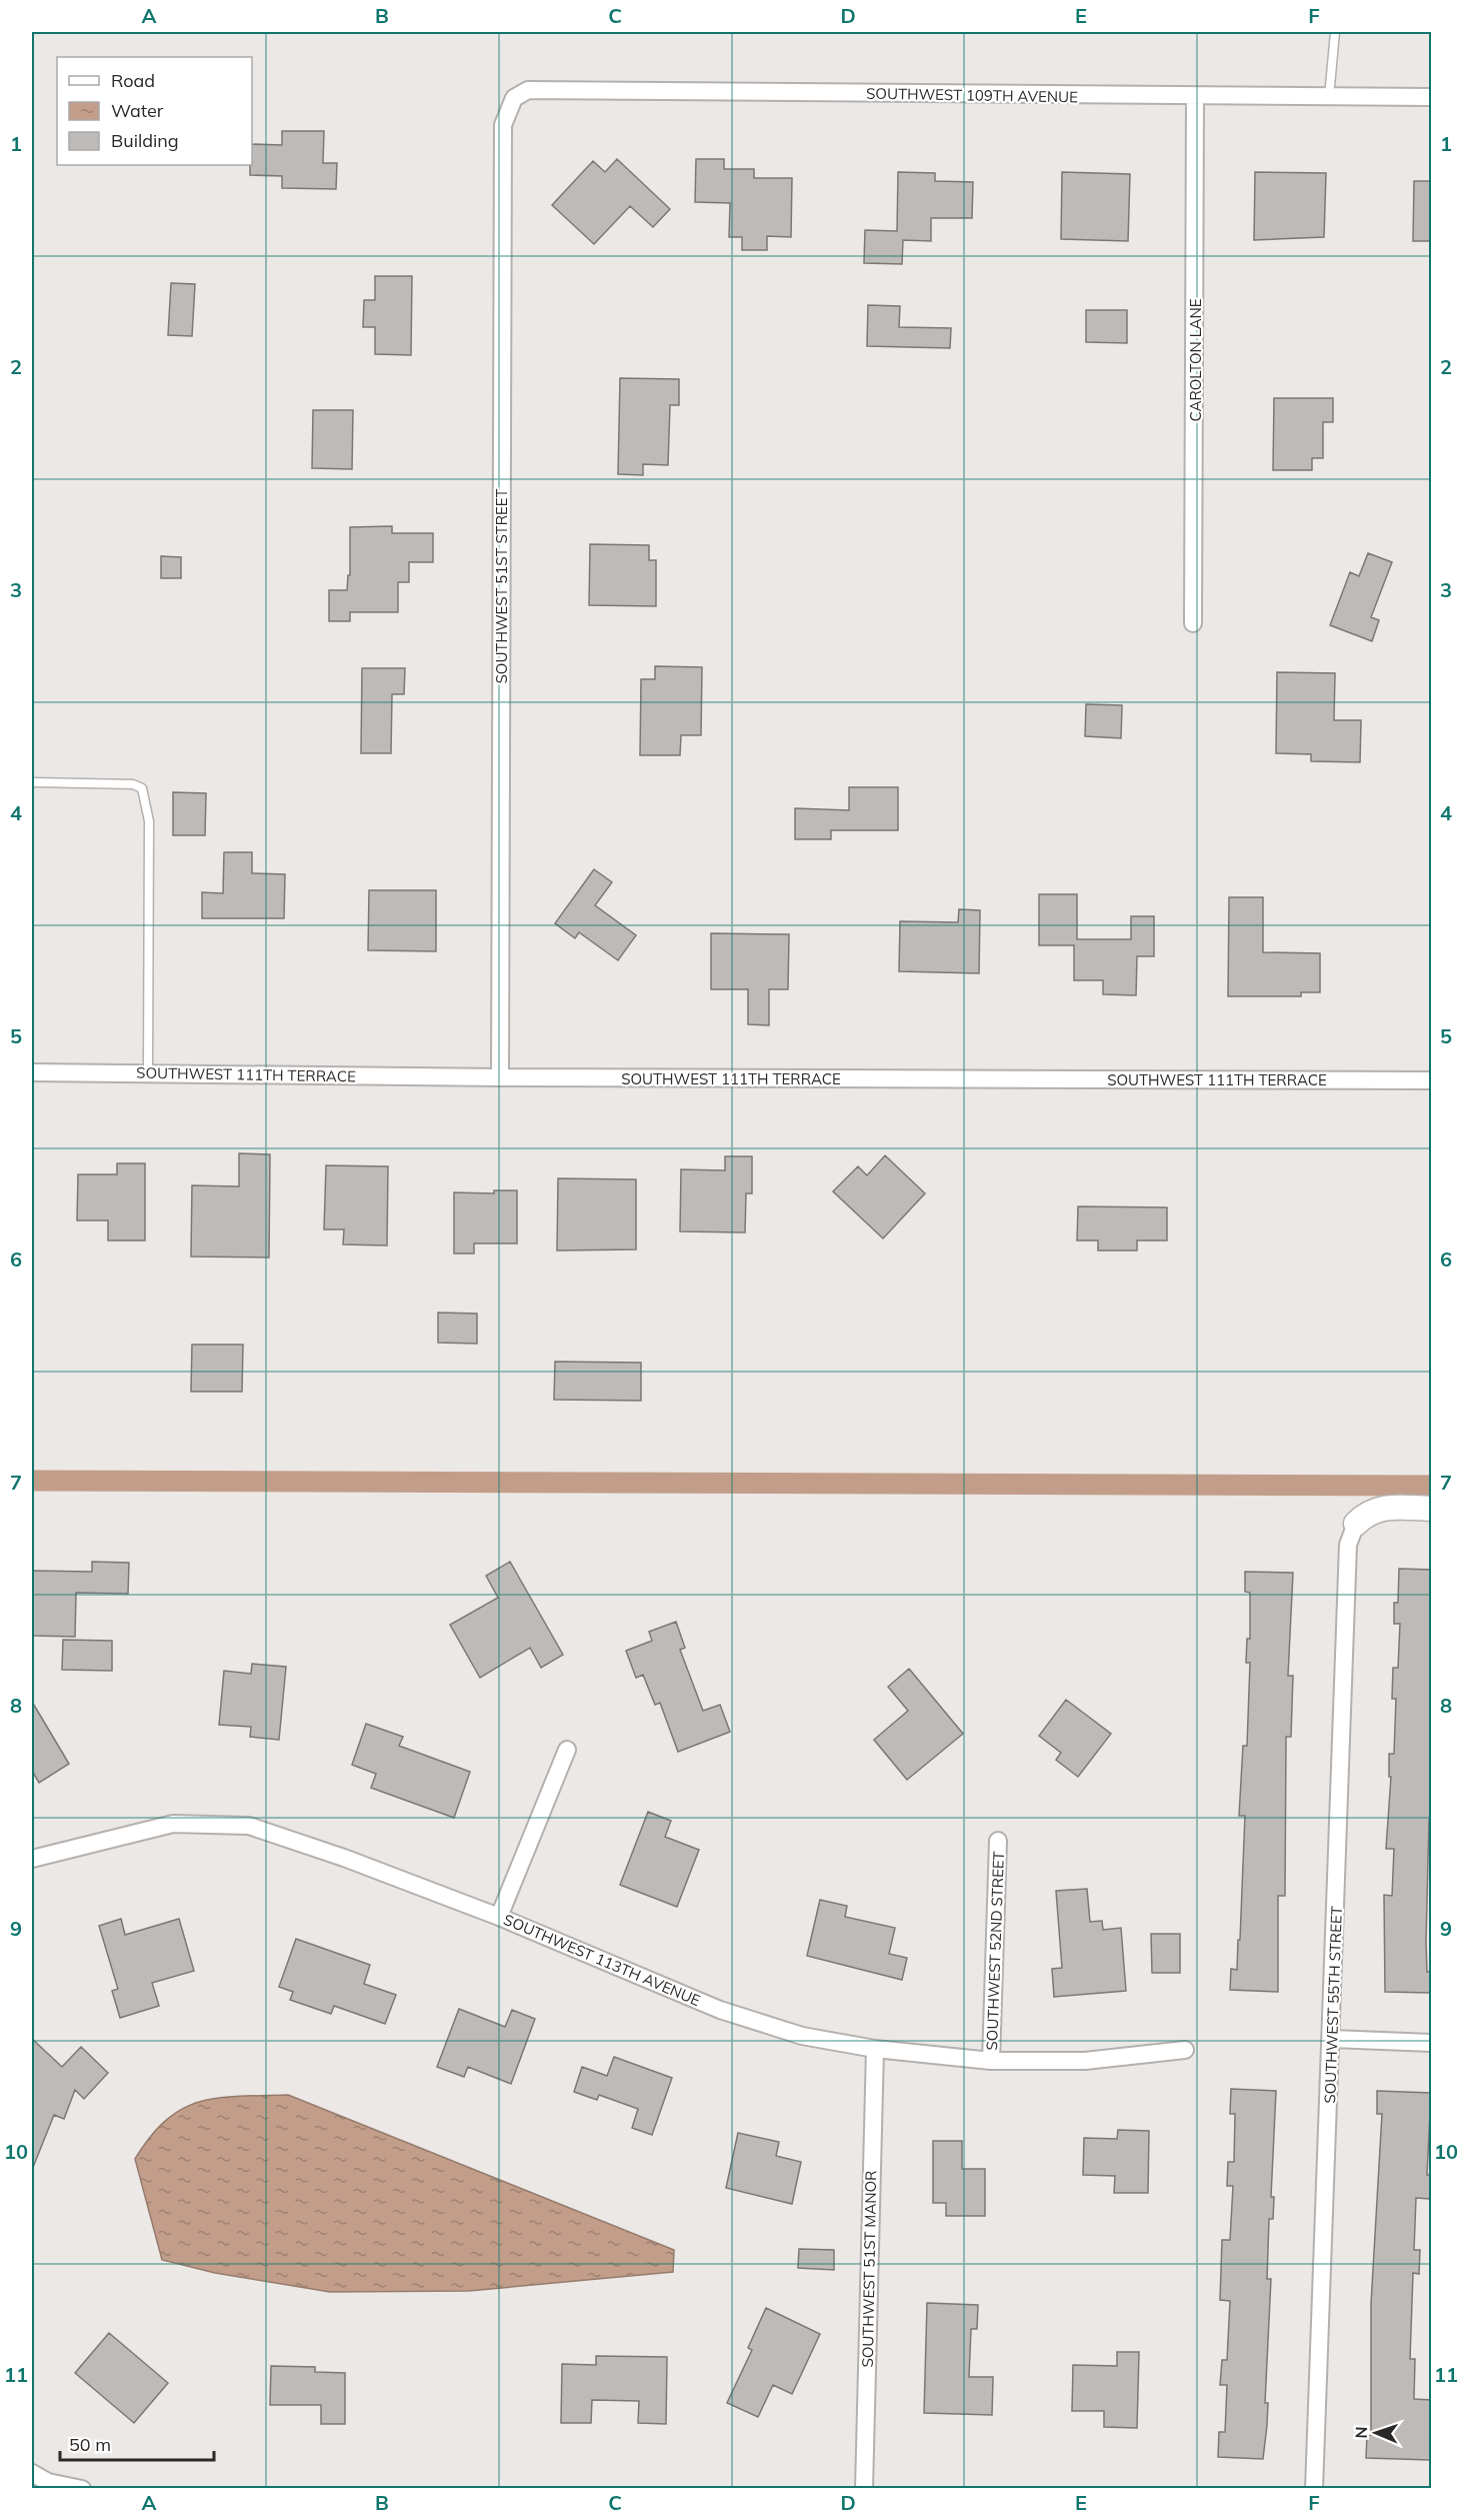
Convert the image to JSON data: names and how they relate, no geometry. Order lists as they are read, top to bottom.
{
  "streets": {
    "street": [
      "SOUTHWEST 109TH AVENUE",
      "CAROLTON LANE",
      "SOUTHWEST 51ST STREET",
      "SOUTHWEST 111TH TERRACE",
      "SOUTHWEST 52ND STREET",
      "SOUTHWEST 113TH AVENUE",
      "SOUTHWEST 55TH STREET",
      "SOUTHWEST 51ST MANOR"
    ]
  },
  "crossings": [
    ["SOUTHWEST 109TH AVENUE", "CAROLTON LANE"],
    ["SOUTHWEST 109TH AVENUE", "SOUTHWEST 51ST STREET"],
    ["SOUTHWEST 51ST STREET", "SOUTHWEST 111TH TERRACE"],
    ["SOUTHWEST 52ND STREET", "SOUTHWEST 113TH AVENUE"],
    ["SOUTHWEST 113TH AVENUE", "SOUTHWEST 51ST MANOR"]
  ],
  "legend": ["Road", "Water", "Building"],
  "scale_bar": "50 m",
  "north": "left",
  "grid": {
    "columns": [
      "A",
      "B",
      "C",
      "D",
      "E",
      "F"
    ],
    "rows": [
      "1",
      "2",
      "3",
      "4",
      "5",
      "6",
      "7",
      "8",
      "9",
      "10",
      "11"
    ]
  }
}
